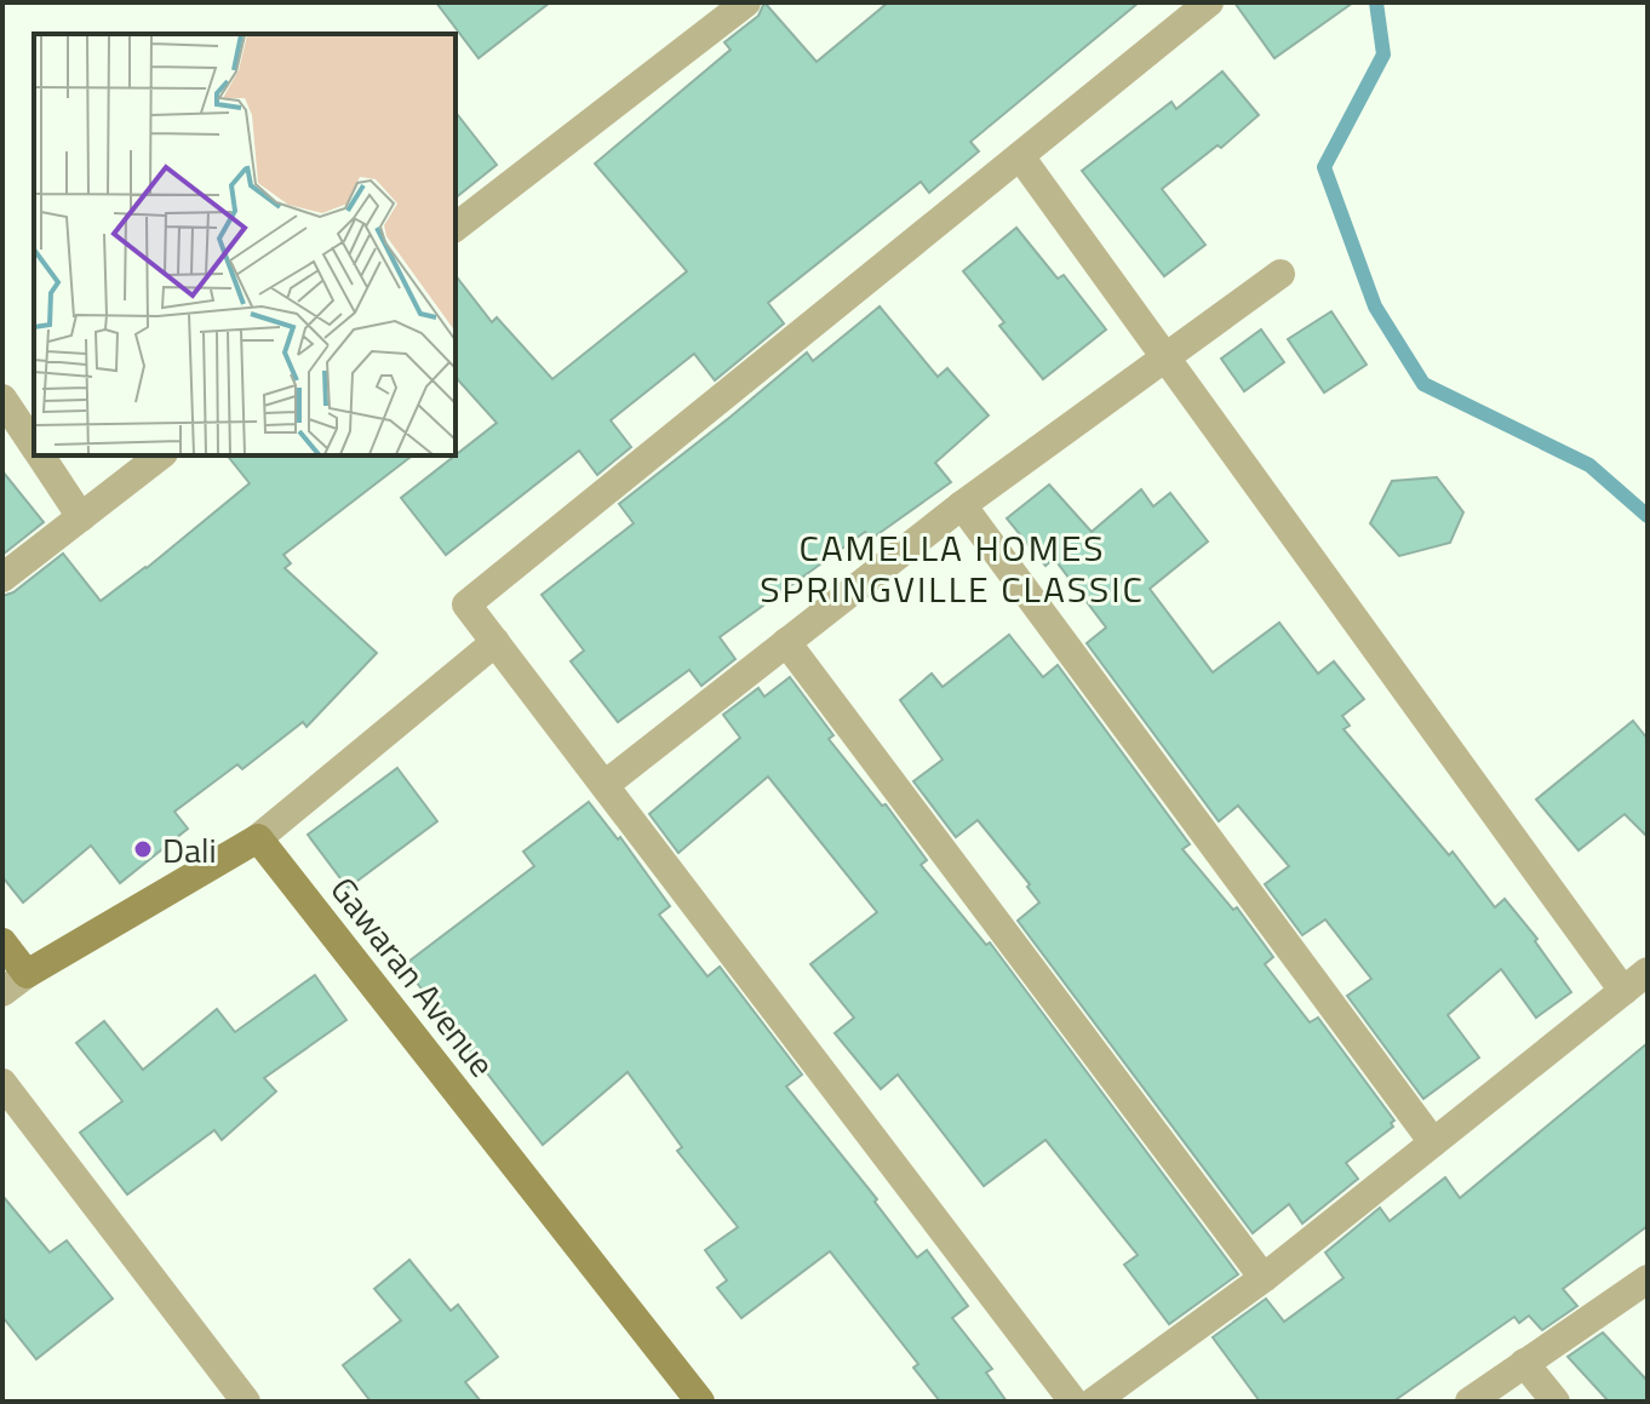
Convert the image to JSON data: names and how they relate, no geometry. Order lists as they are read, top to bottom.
{
  "streets": {
    "street": ["Gawaran Avenue"]
  },
  "districts": ["CAMELLA HOMES SPRINGVILLE CLASSIC"],
  "places": ["Dali"]
}
